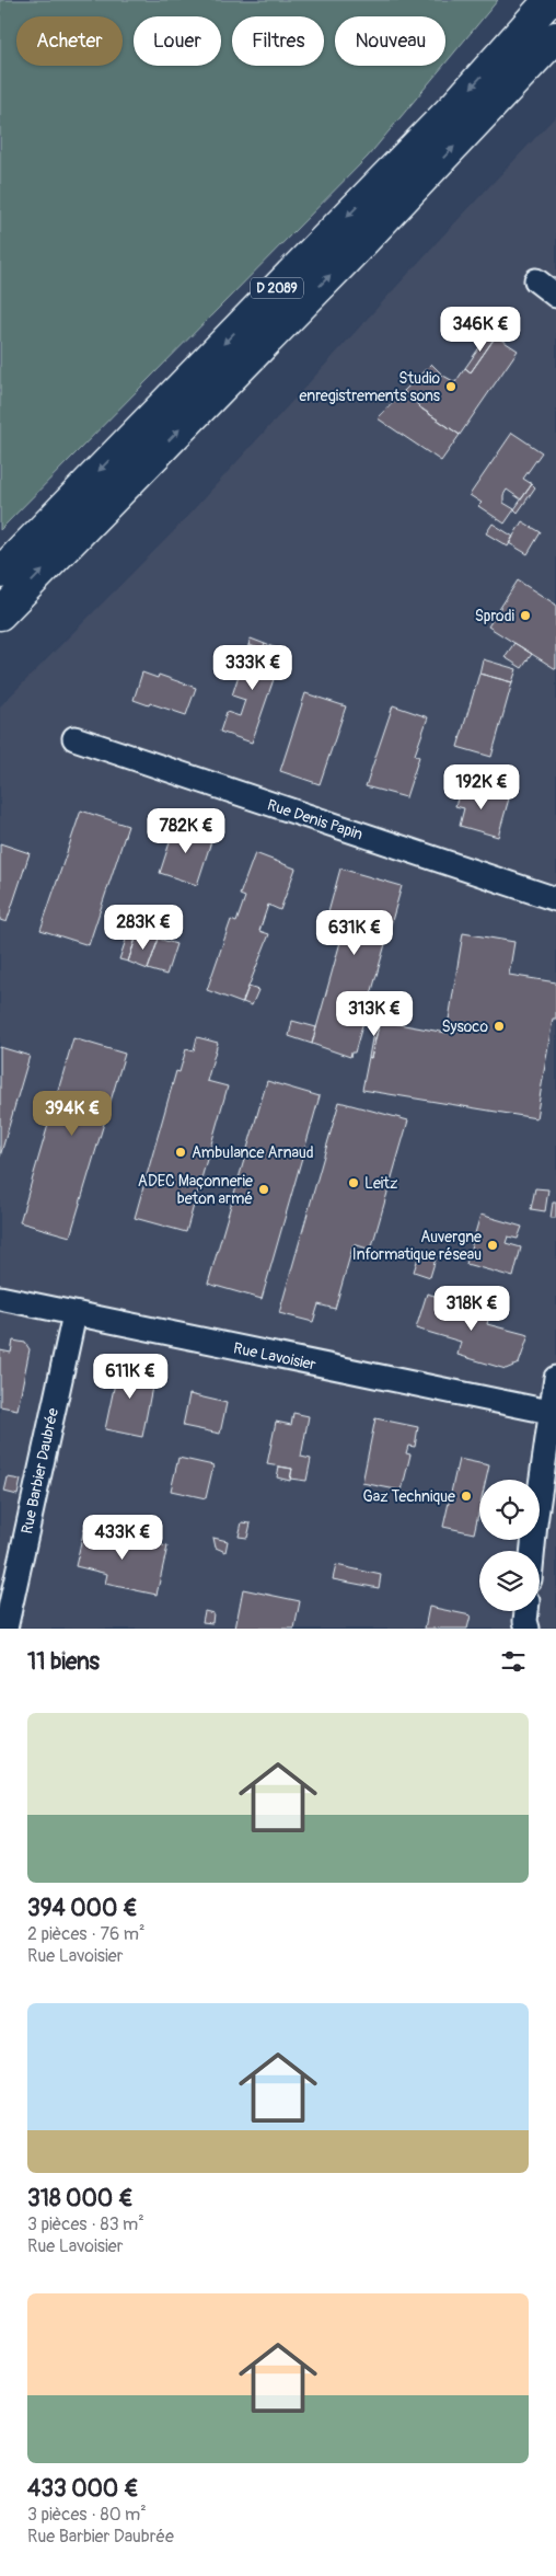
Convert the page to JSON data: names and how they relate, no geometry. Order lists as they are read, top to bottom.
{
  "streets": {
    "highway": ["D 2089"],
    "street": ["Rue Denis Papin", "Rue Lavoisier", "Rue Barbier Daubrée"]
  },
  "crossings": [
    ["Rue Lavoisier", "Rue Barbier Daubrée"]
  ],
  "places": [
    "Studio enregistrements sons",
    "Sprodi",
    "Sysoco",
    "Ambulance Arnaud",
    "Leitz",
    "ADEC Maçonnerie beton armé",
    "Auvergne Informatique réseau",
    "Gaz Technique"
  ],
  "page": {
    "chip": [
      "Acheter",
      "Louer",
      "Filtres",
      "Nouveau"
    ],
    "price": [
      "346K €",
      "333K €",
      "192K €",
      "782K €",
      "283K €",
      "631K €",
      "313K €",
      "394K €",
      "318K €",
      "611K €",
      "433K €"
    ],
    "heading": "11 biens",
    "list": [
      {
        "name": "394 000 €",
        "note": "2 pièces · 76 m² · Rue Lavoisier"
      },
      {
        "name": "318 000 €",
        "note": "3 pièces · 83 m² · Rue Lavoisier"
      },
      {
        "name": "433 000 €",
        "note": "3 pièces · 80 m² · Rue Barbier Daubrée"
      }
    ]
  }
}
